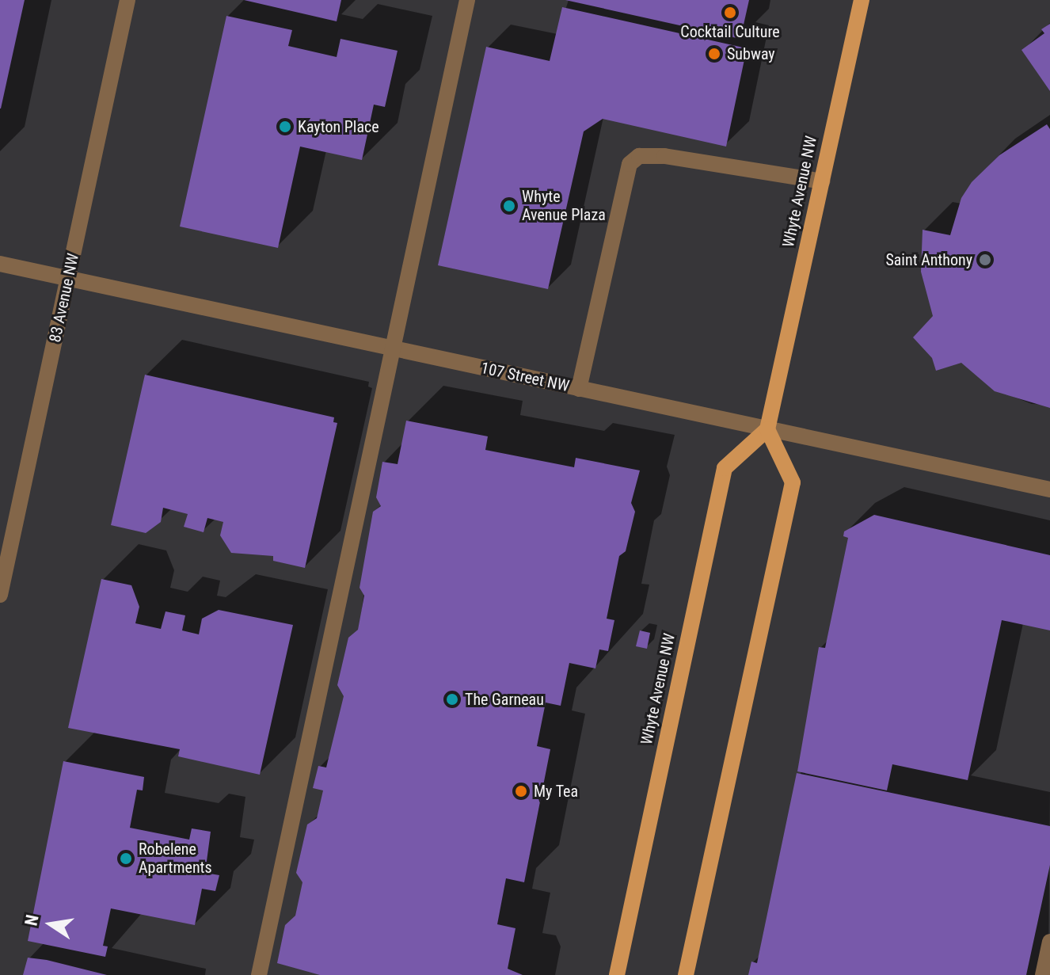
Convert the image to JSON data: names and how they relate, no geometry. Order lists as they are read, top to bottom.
{
  "streets": {
    "main road": ["Whyte Avenue NW"],
    "street": ["83 Avenue NW", "107 Street NW"]
  },
  "crossings": [
    ["Whyte Avenue NW", "107 Street NW"],
    ["83 Avenue NW", "107 Street NW"]
  ],
  "places": [
    "Cocktail Culture",
    "Subway",
    "Kayton Place",
    "Whyte Avenue Plaza",
    "Saint Anthony",
    "The Garneau",
    "My Tea",
    "Robelene Apartments"
  ],
  "north": "left"
}
